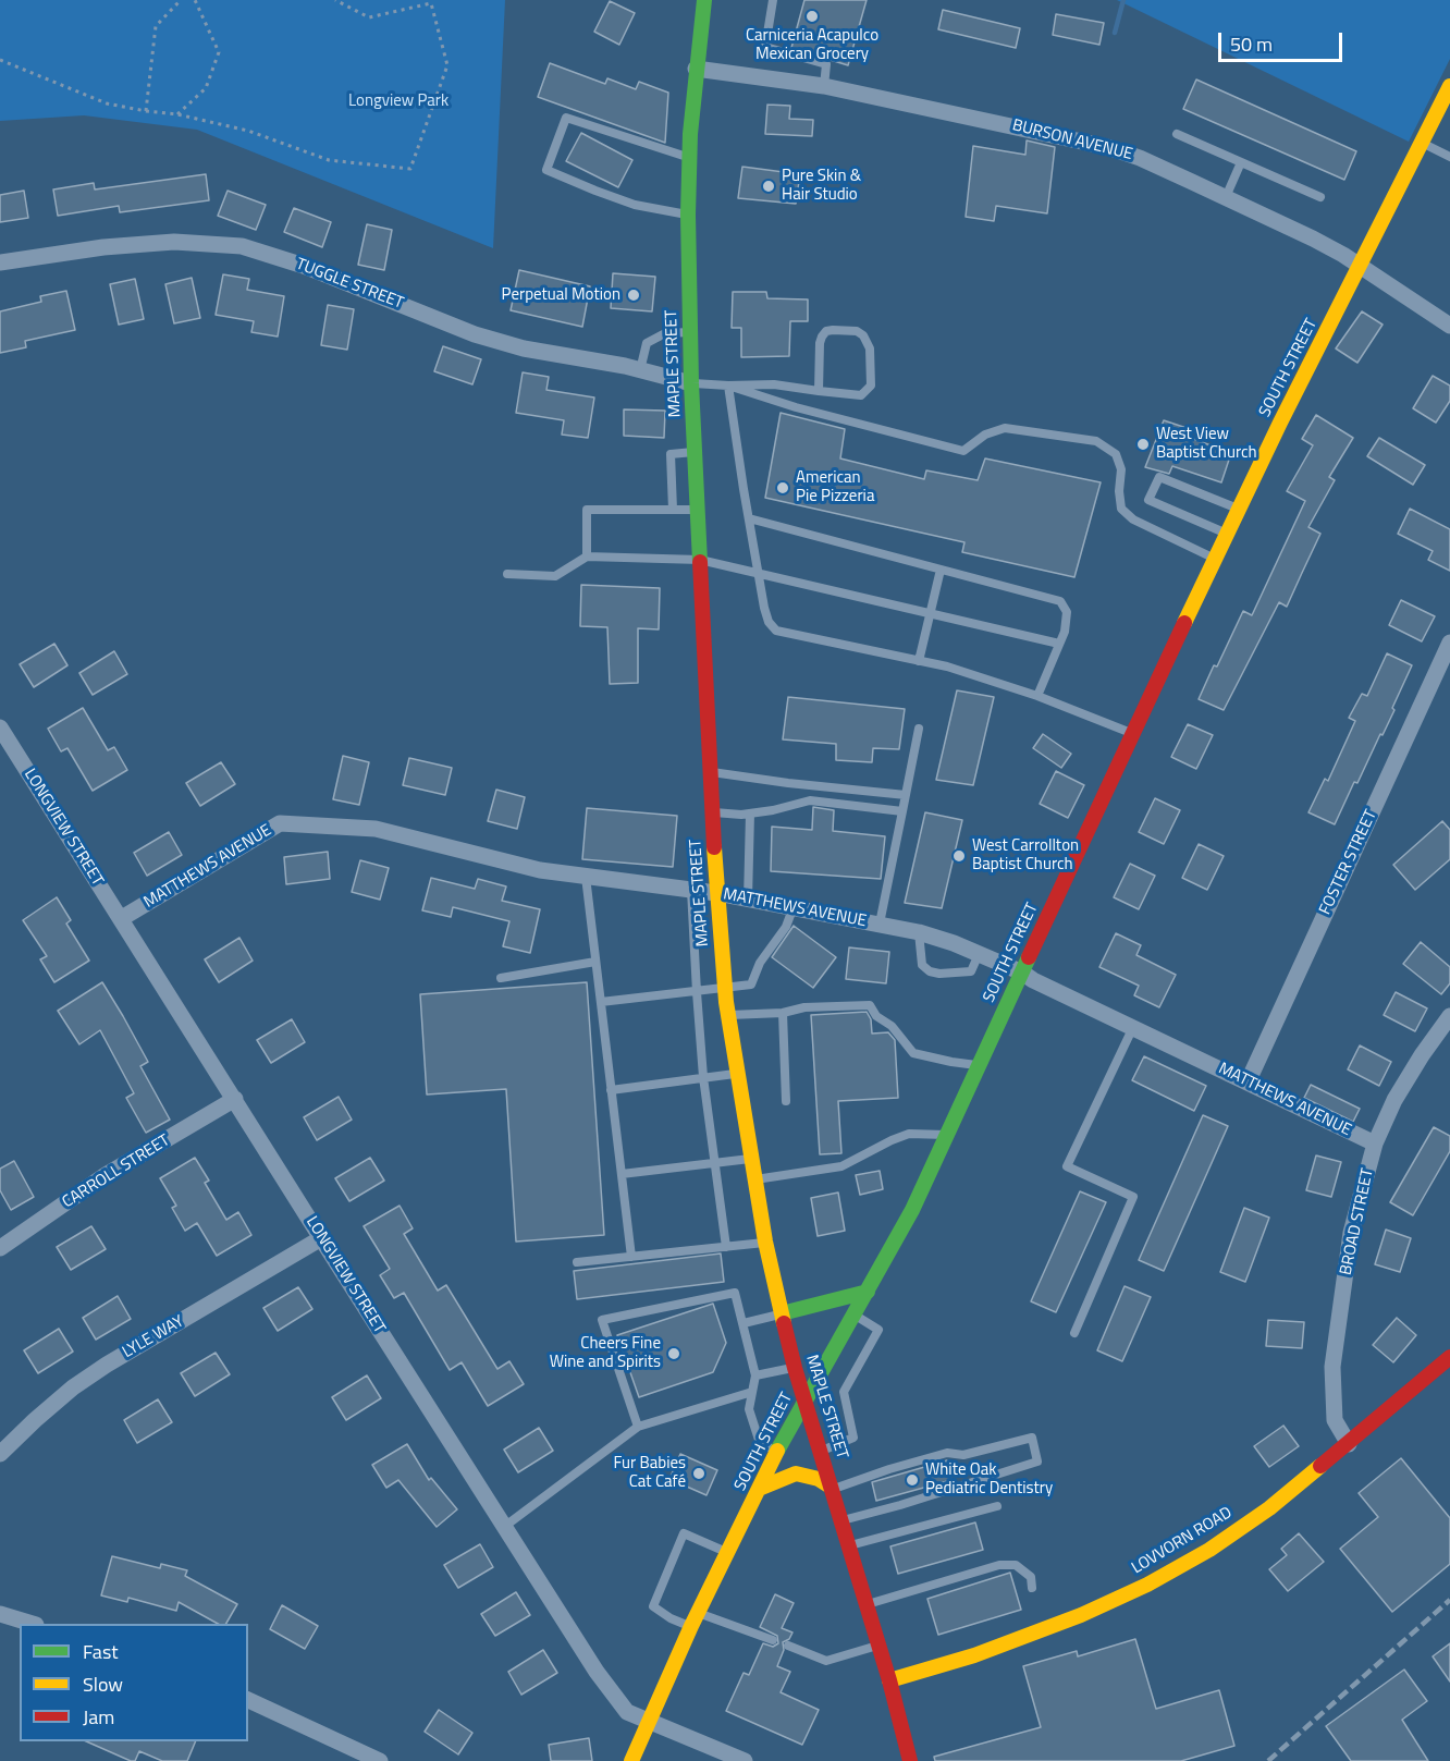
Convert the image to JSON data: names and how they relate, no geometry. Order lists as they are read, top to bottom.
{
  "streets": {
    "street": [
      "BURSON AVENUE",
      "TUGGLE STREET",
      "MAPLE STREET",
      "SOUTH STREET",
      "LONGVIEW STREET",
      "FOSTER STREET",
      "MATTHEWS AVENUE",
      "CARROLL STREET",
      "BROAD STREET",
      "LYLE WAY",
      "LOVVORN ROAD"
    ]
  },
  "crossings": [
    ["BURSON AVENUE", "MAPLE STREET"],
    ["BURSON AVENUE", "SOUTH STREET"],
    ["TUGGLE STREET", "MAPLE STREET"],
    ["MAPLE STREET", "SOUTH STREET"],
    ["MAPLE STREET", "MATTHEWS AVENUE"],
    ["MAPLE STREET", "LOVVORN ROAD"],
    ["SOUTH STREET", "LONGVIEW STREET"],
    ["SOUTH STREET", "MATTHEWS AVENUE"],
    ["LONGVIEW STREET", "MATTHEWS AVENUE"],
    ["LONGVIEW STREET", "CARROLL STREET"],
    ["LONGVIEW STREET", "LYLE WAY"],
    ["FOSTER STREET", "MATTHEWS AVENUE"],
    ["MATTHEWS AVENUE", "BROAD STREET"],
    ["BROAD STREET", "LOVVORN ROAD"]
  ],
  "parks": ["Longview Park"],
  "places": [
    "Carniceria Acapulco Mexican Grocery",
    "Pure Skin & Hair Studio",
    "Perpetual Motion",
    "West View Baptist Church",
    "American Pie Pizzeria",
    "West Carrollton Baptist Church",
    "Cheers Fine Wine and Spirits",
    "Fur Babies Cat Café",
    "White Oak Pediatric Dentistry"
  ],
  "legend": ["Fast", "Slow", "Jam"],
  "scale_bar": "50 m"
}
